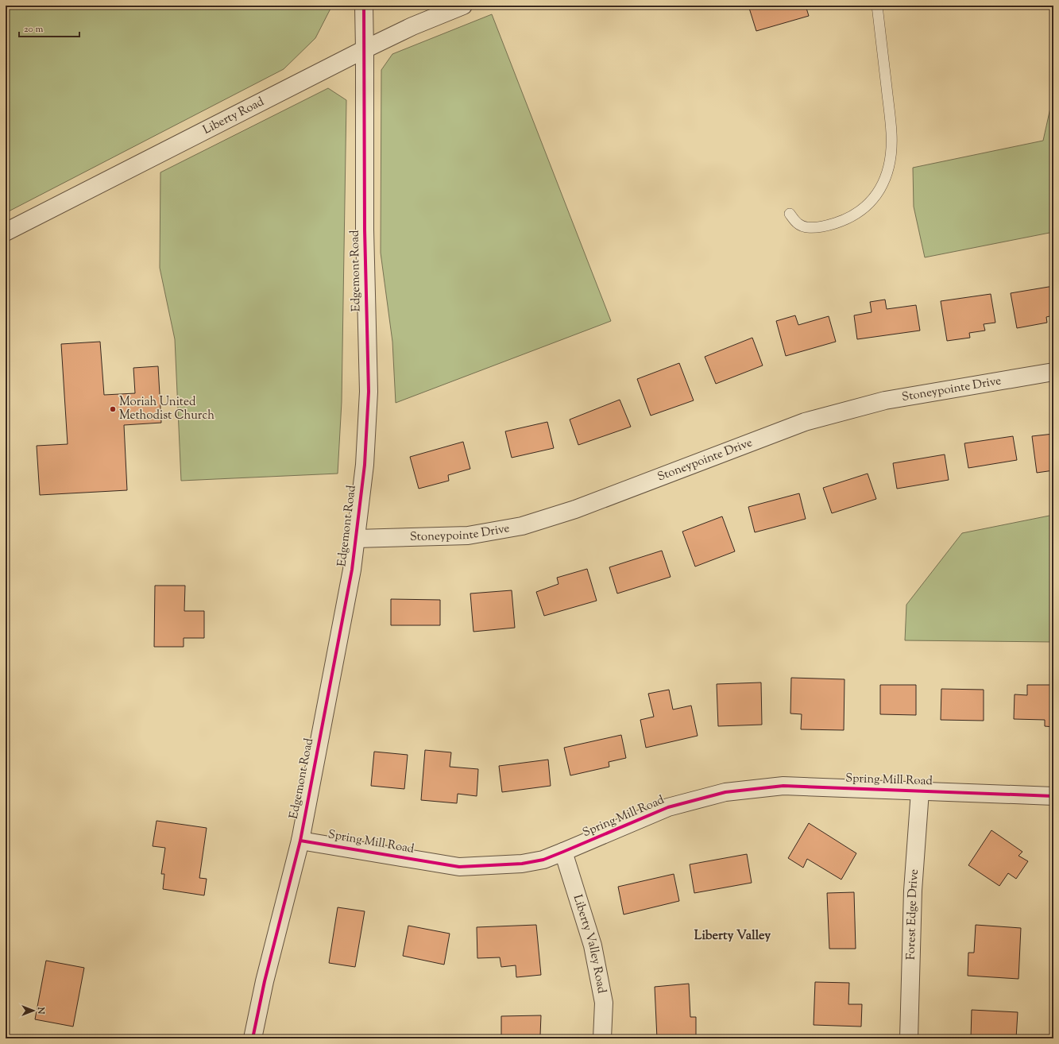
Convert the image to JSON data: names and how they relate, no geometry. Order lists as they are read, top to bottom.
{
  "streets": {
    "street": [
      "Liberty Road",
      "Edgemont Road",
      "Stoneypointe Drive",
      "Spring Mill Road",
      "Forest Edge Drive",
      "Liberty Valley Road"
    ]
  },
  "crossings": [
    ["Liberty Road", "Edgemont Road"],
    ["Edgemont Road", "Stoneypointe Drive"],
    ["Edgemont Road", "Spring Mill Road"],
    ["Spring Mill Road", "Forest Edge Drive"],
    ["Spring Mill Road", "Liberty Valley Road"]
  ],
  "districts": ["Liberty Valley"],
  "places": ["Moriah United Methodist Church"],
  "scale_bar": "20 m",
  "north": "right"
}
